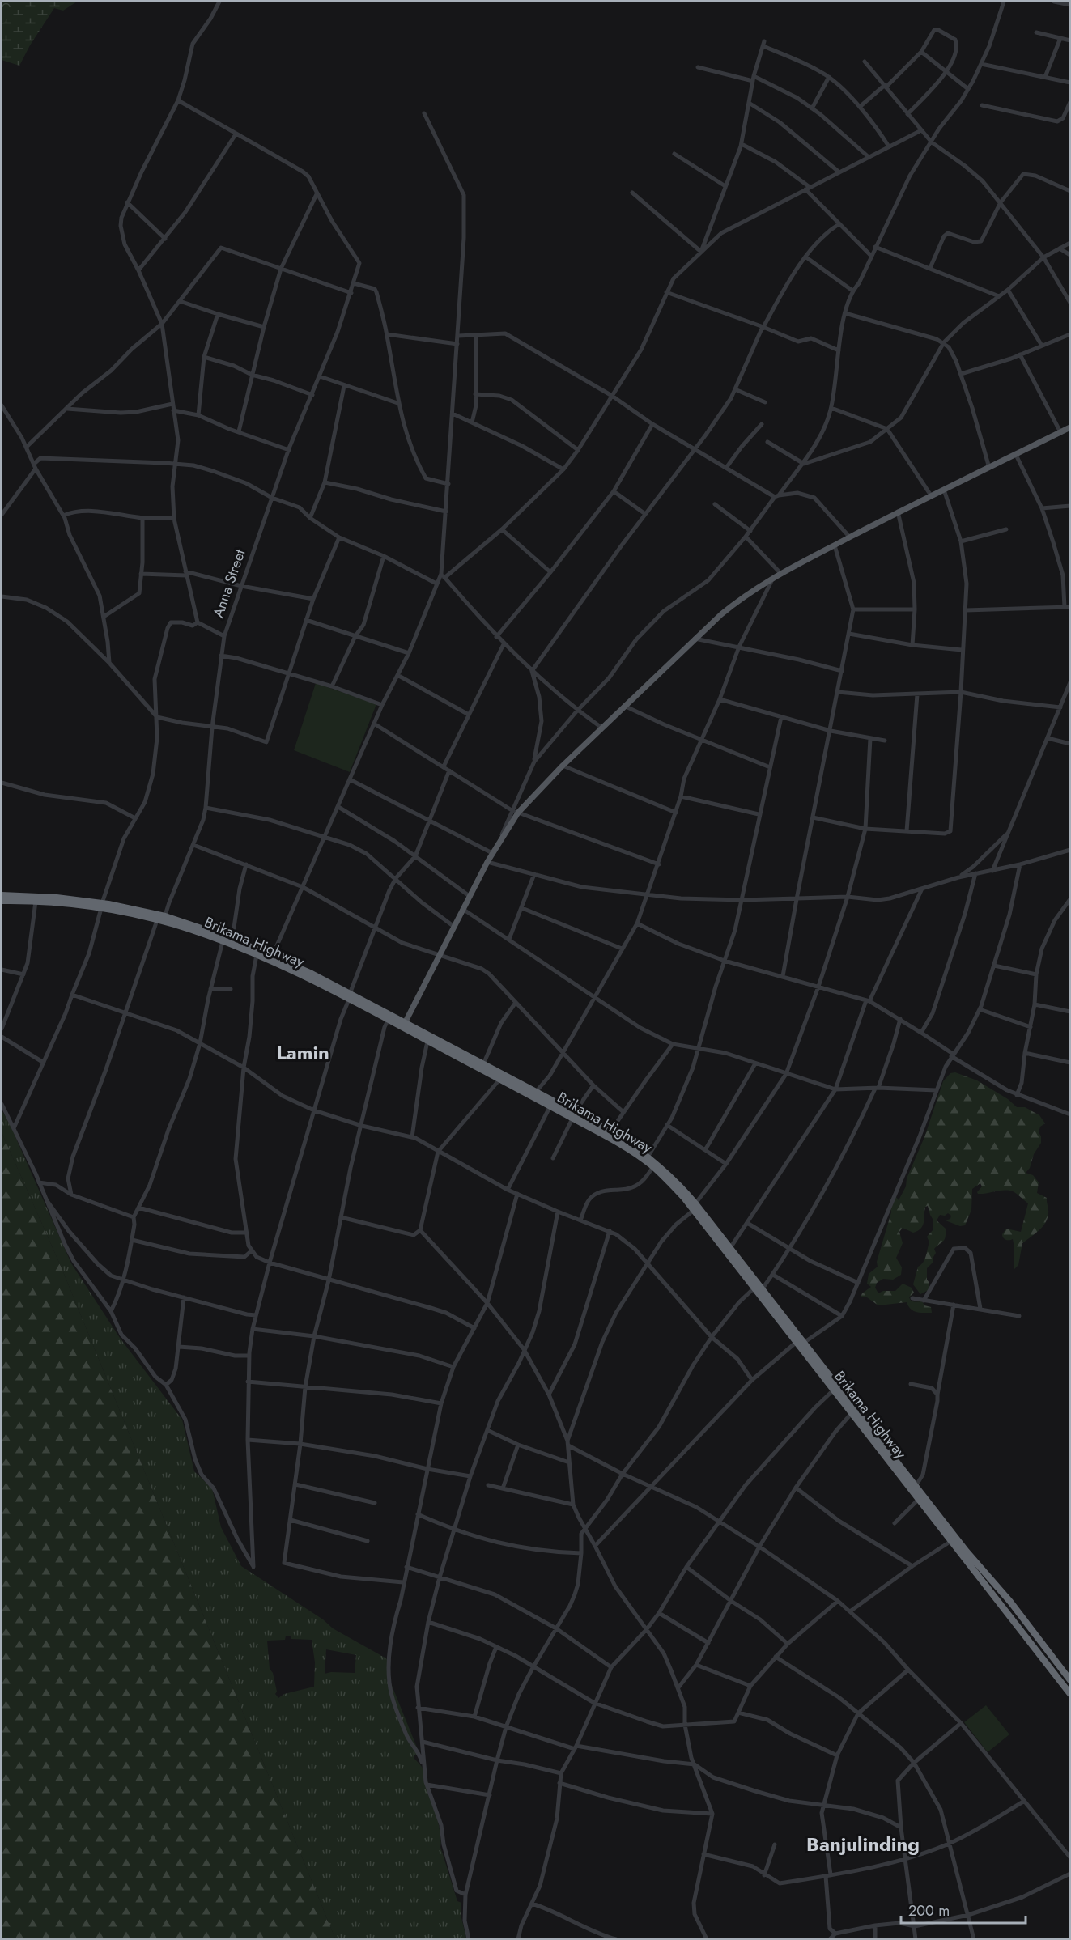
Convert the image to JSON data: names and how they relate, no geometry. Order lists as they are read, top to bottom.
{
  "streets": {
    "highway": ["Brikama Highway"],
    "street": ["Anna Street"]
  },
  "crossings": [
    ["Anna Street", "Brikama Highway"]
  ],
  "districts": ["Lamin", "Banjulinding"],
  "scale_bar": "200 m"
}
